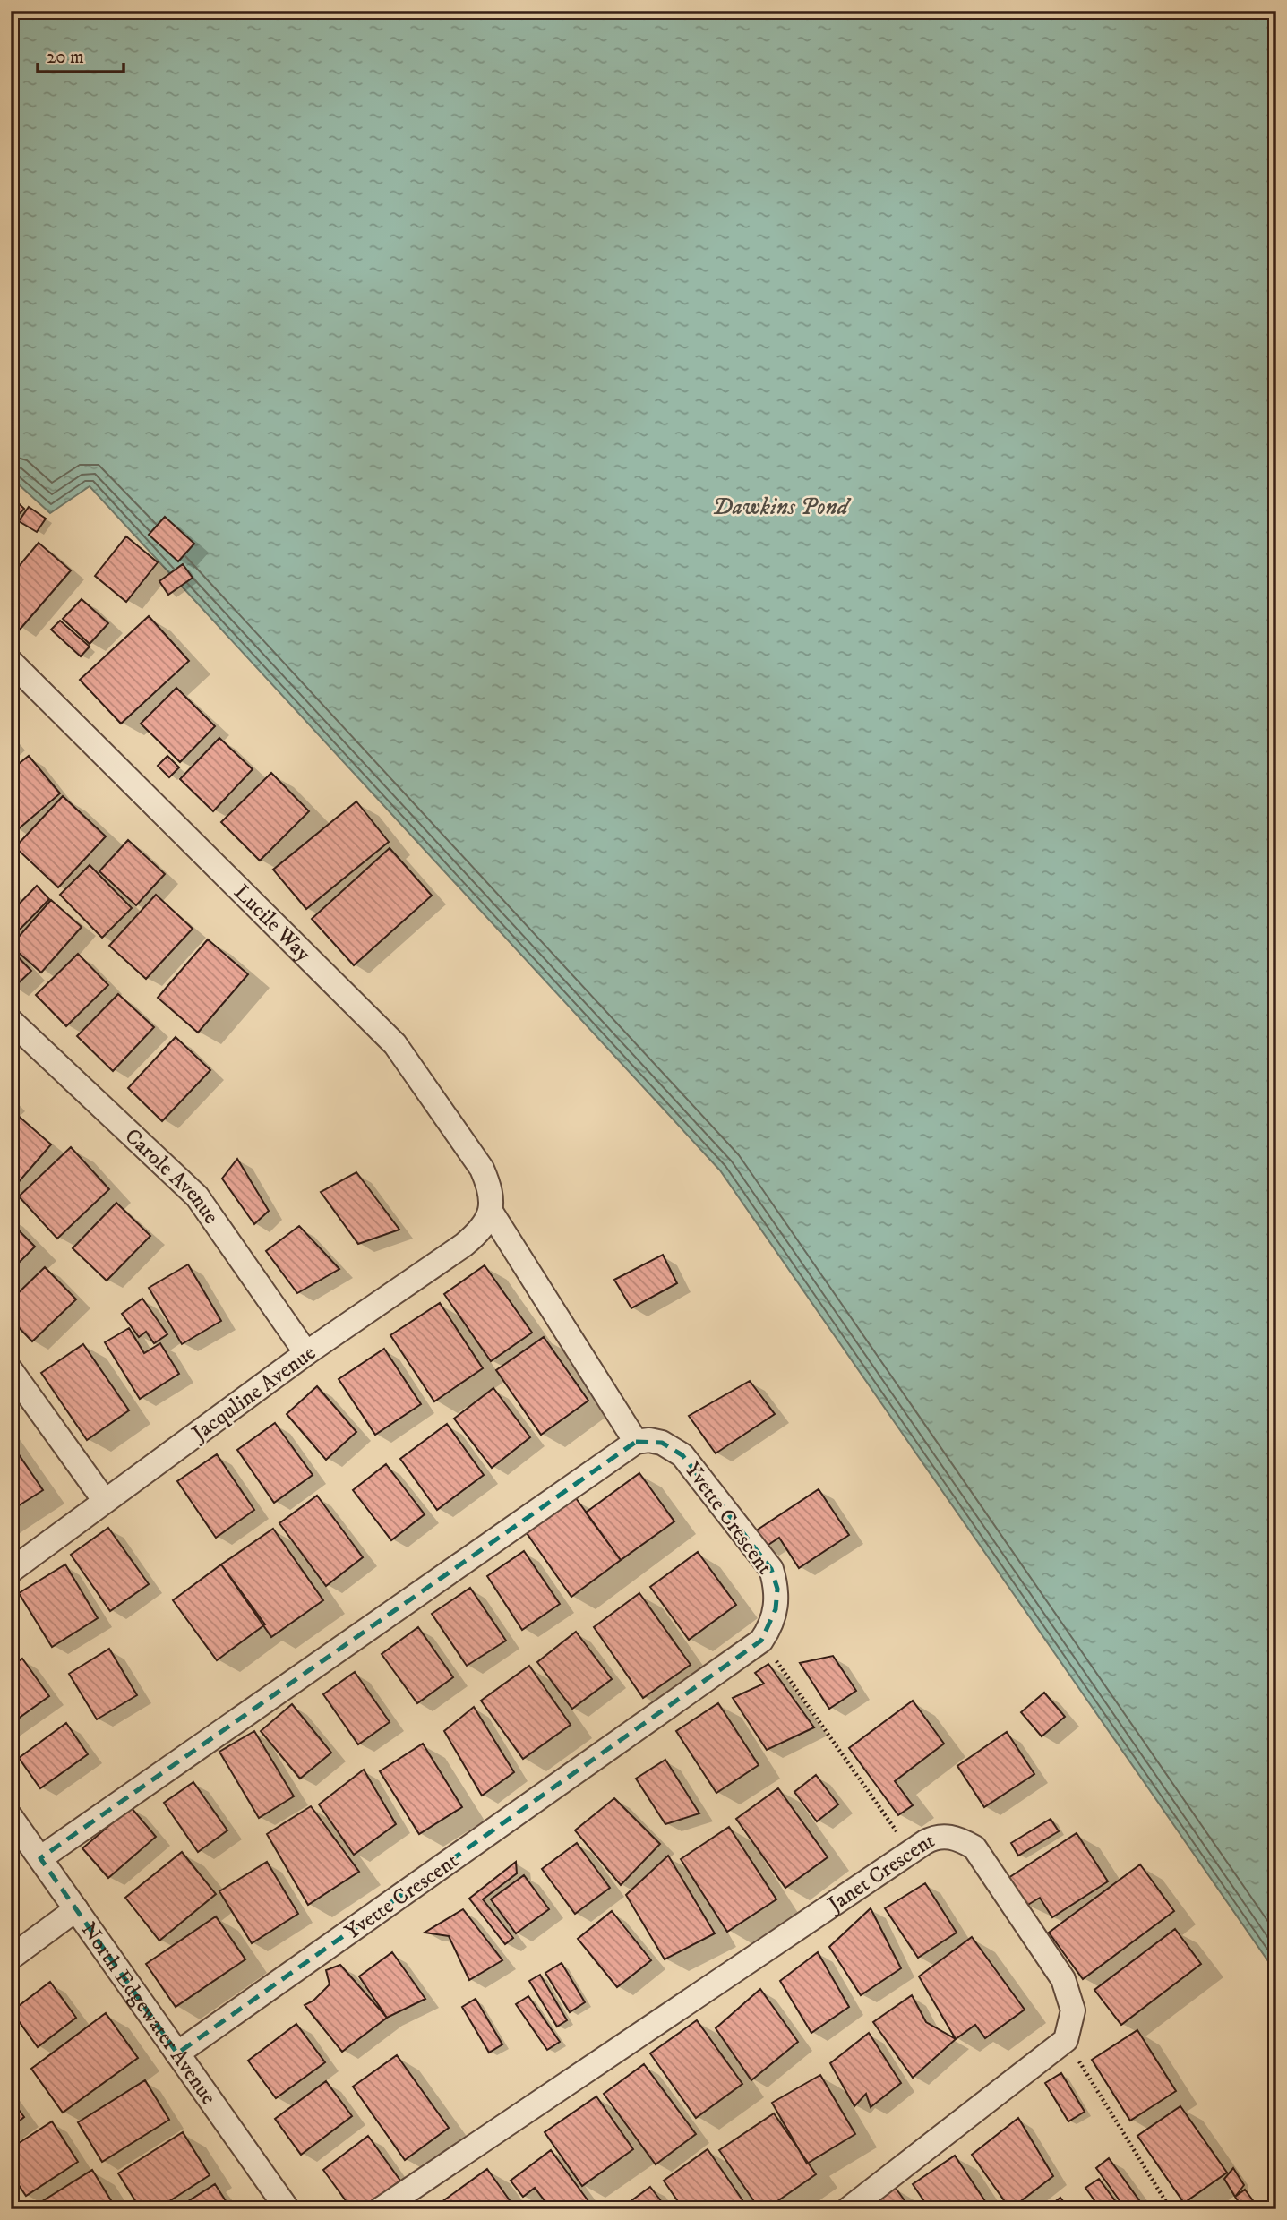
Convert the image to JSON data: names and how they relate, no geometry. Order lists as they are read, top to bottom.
{
  "streets": {
    "street": [
      "Lucile Way",
      "Carole Avenue",
      "Jacquline Avenue",
      "Yvette Crescent",
      "Janet Crescent",
      "North Edgewater Avenue"
    ]
  },
  "crossings": [
    ["Lucile Way", "Jacquline Avenue"],
    ["Carole Avenue", "Jacquline Avenue"],
    ["Yvette Crescent", "North Edgewater Avenue"]
  ],
  "water": ["Dawkins Pond"],
  "scale_bar": "20 m"
}
